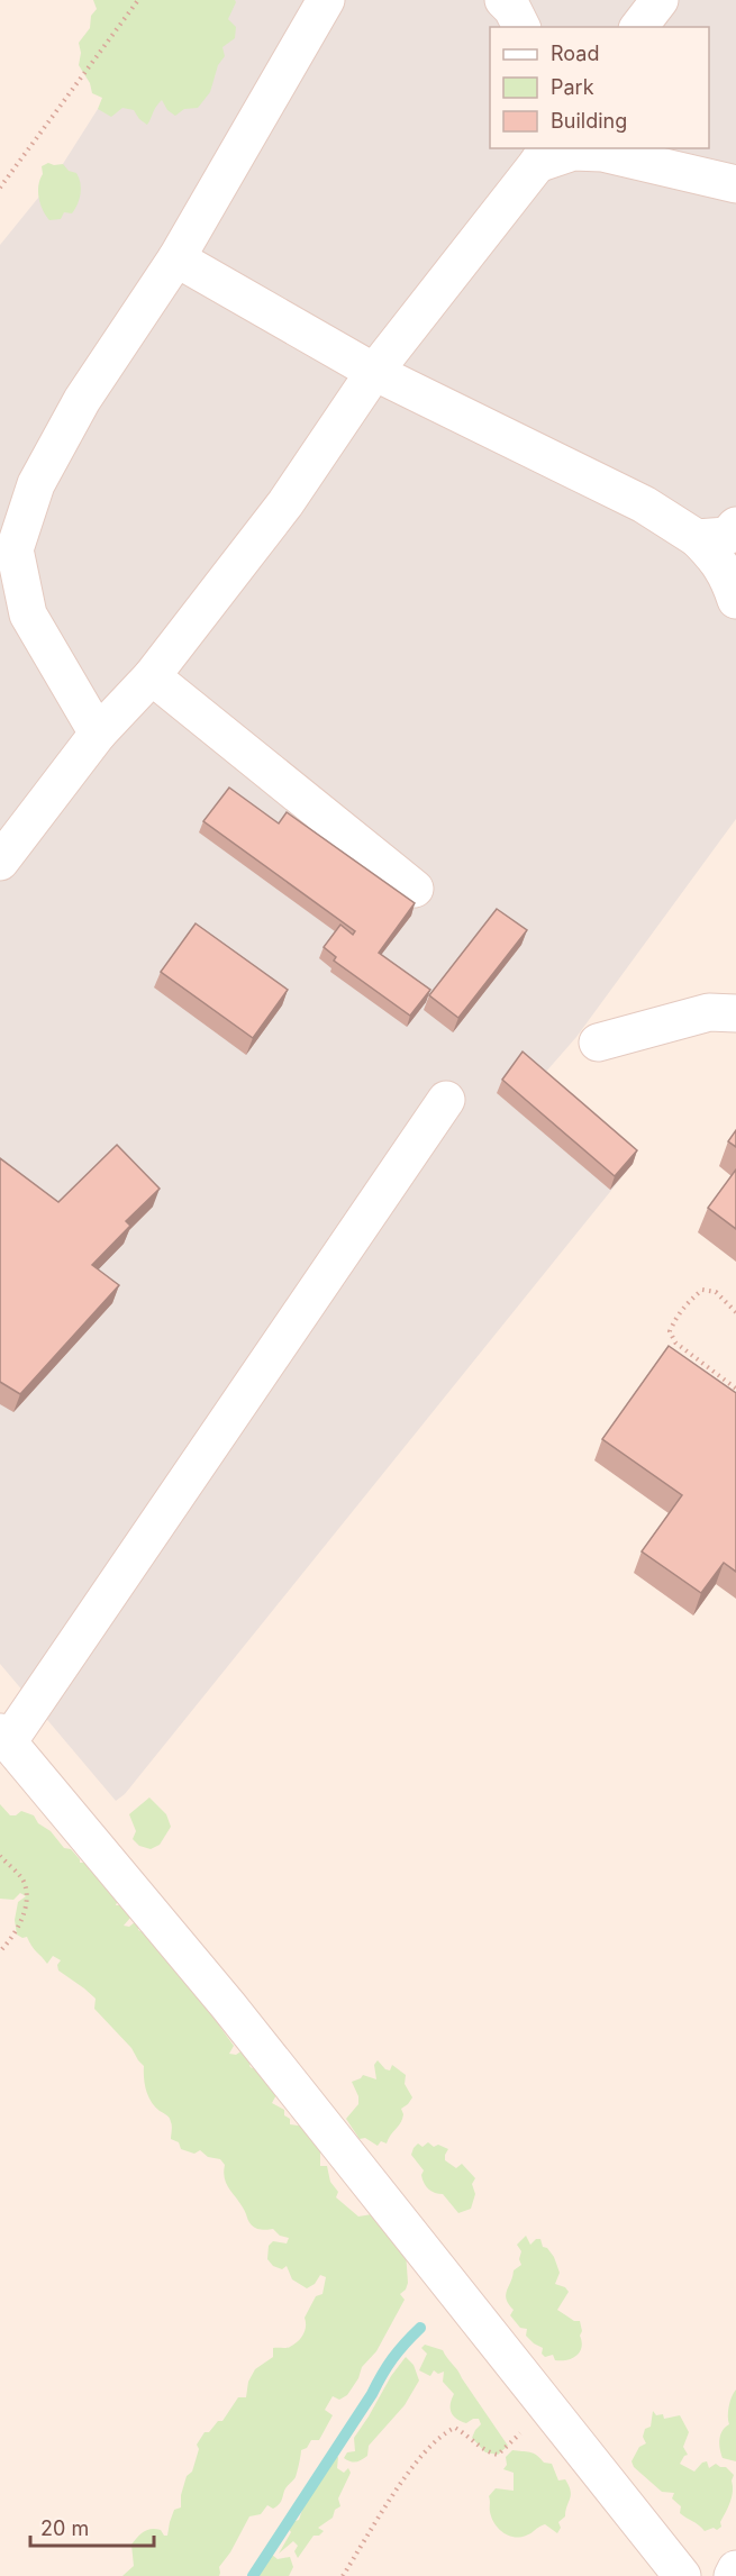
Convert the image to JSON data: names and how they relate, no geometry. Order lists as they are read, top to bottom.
{
  "legend": ["Road", "Park", "Building"],
  "scale_bar": "20 m"
}
